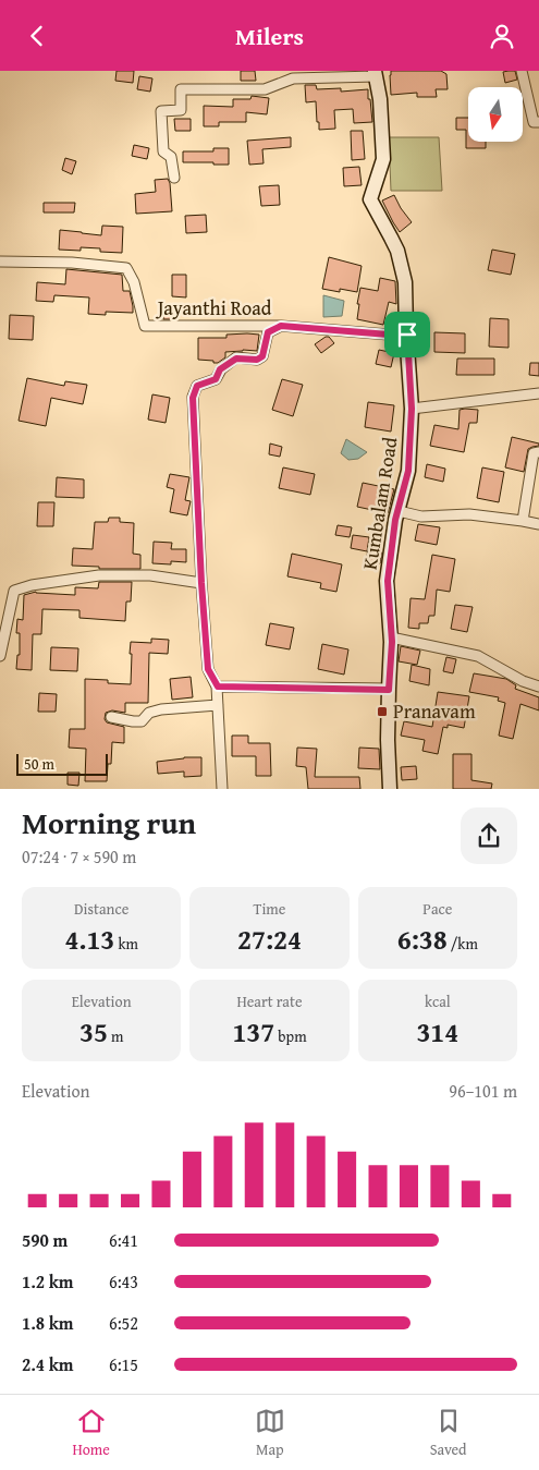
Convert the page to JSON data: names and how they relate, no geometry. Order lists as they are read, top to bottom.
{
  "streets": {
    "main road": ["Kumbalam Road"],
    "street": ["Jayanthi Road"]
  },
  "crossings": [
    ["Jayanthi Road", "Kumbalam Road"]
  ],
  "places": {
    "transit": ["Pranavam"]
  },
  "scale_bar": "50 m",
  "north": "bottom",
  "page": {
    "header": "Milers",
    "scale": "50 m",
    "heading": ["Morning run", "07:24 · 7 × 590 m"],
    "stats": [
      ["Distance", "4.13 km"],
      ["Time", "27:24"],
      ["Pace", "6:38 /km"],
      ["Elevation", "35 m"],
      ["Heart rate", "137 bpm"],
      ["kcal", "314"]
    ],
    "chart": ["Elevation", "96–101 m"],
    "list": [
      {
        "name": "590 m",
        "note": "6:41"
      },
      {
        "name": "1.2 km",
        "note": "6:43"
      },
      {
        "name": "1.8 km",
        "note": "6:52"
      },
      {
        "name": "2.4 km",
        "note": "6:15"
      }
    ],
    "tabs": ["Home", "Map", "Saved"]
  }
}
